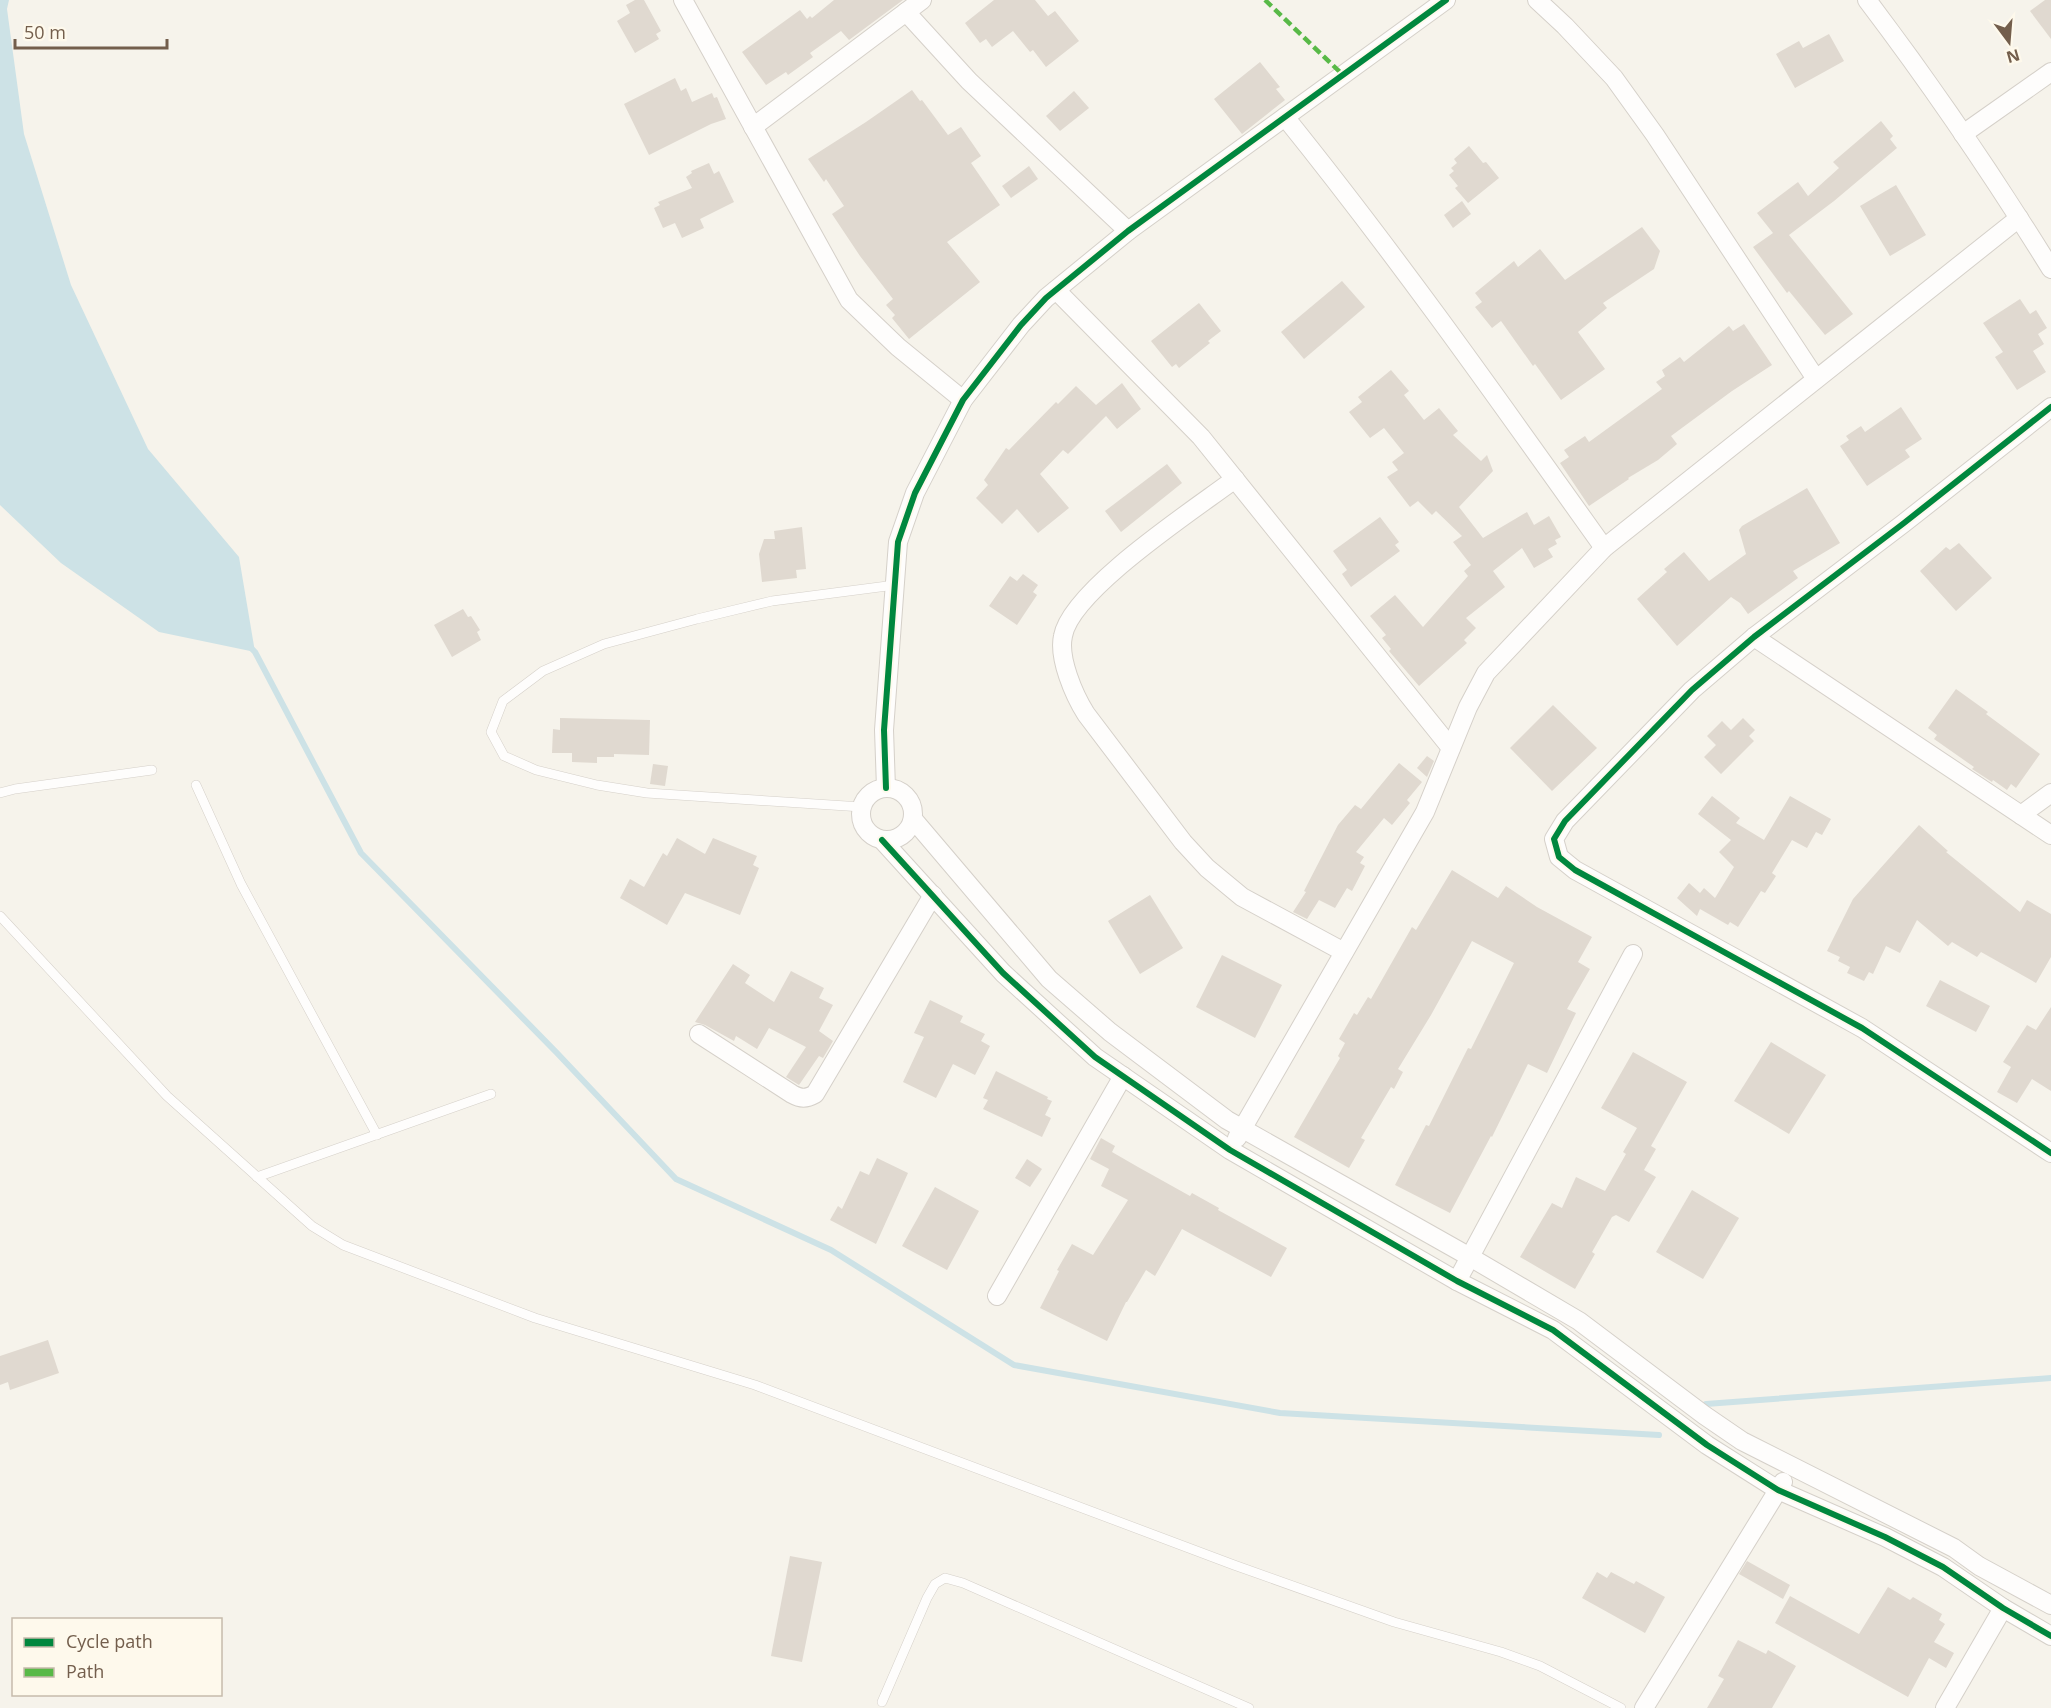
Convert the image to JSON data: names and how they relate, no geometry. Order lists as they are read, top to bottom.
{
  "legend": ["Cycle path", "Path"],
  "scale_bar": "50 m",
  "north": "bottom"
}
